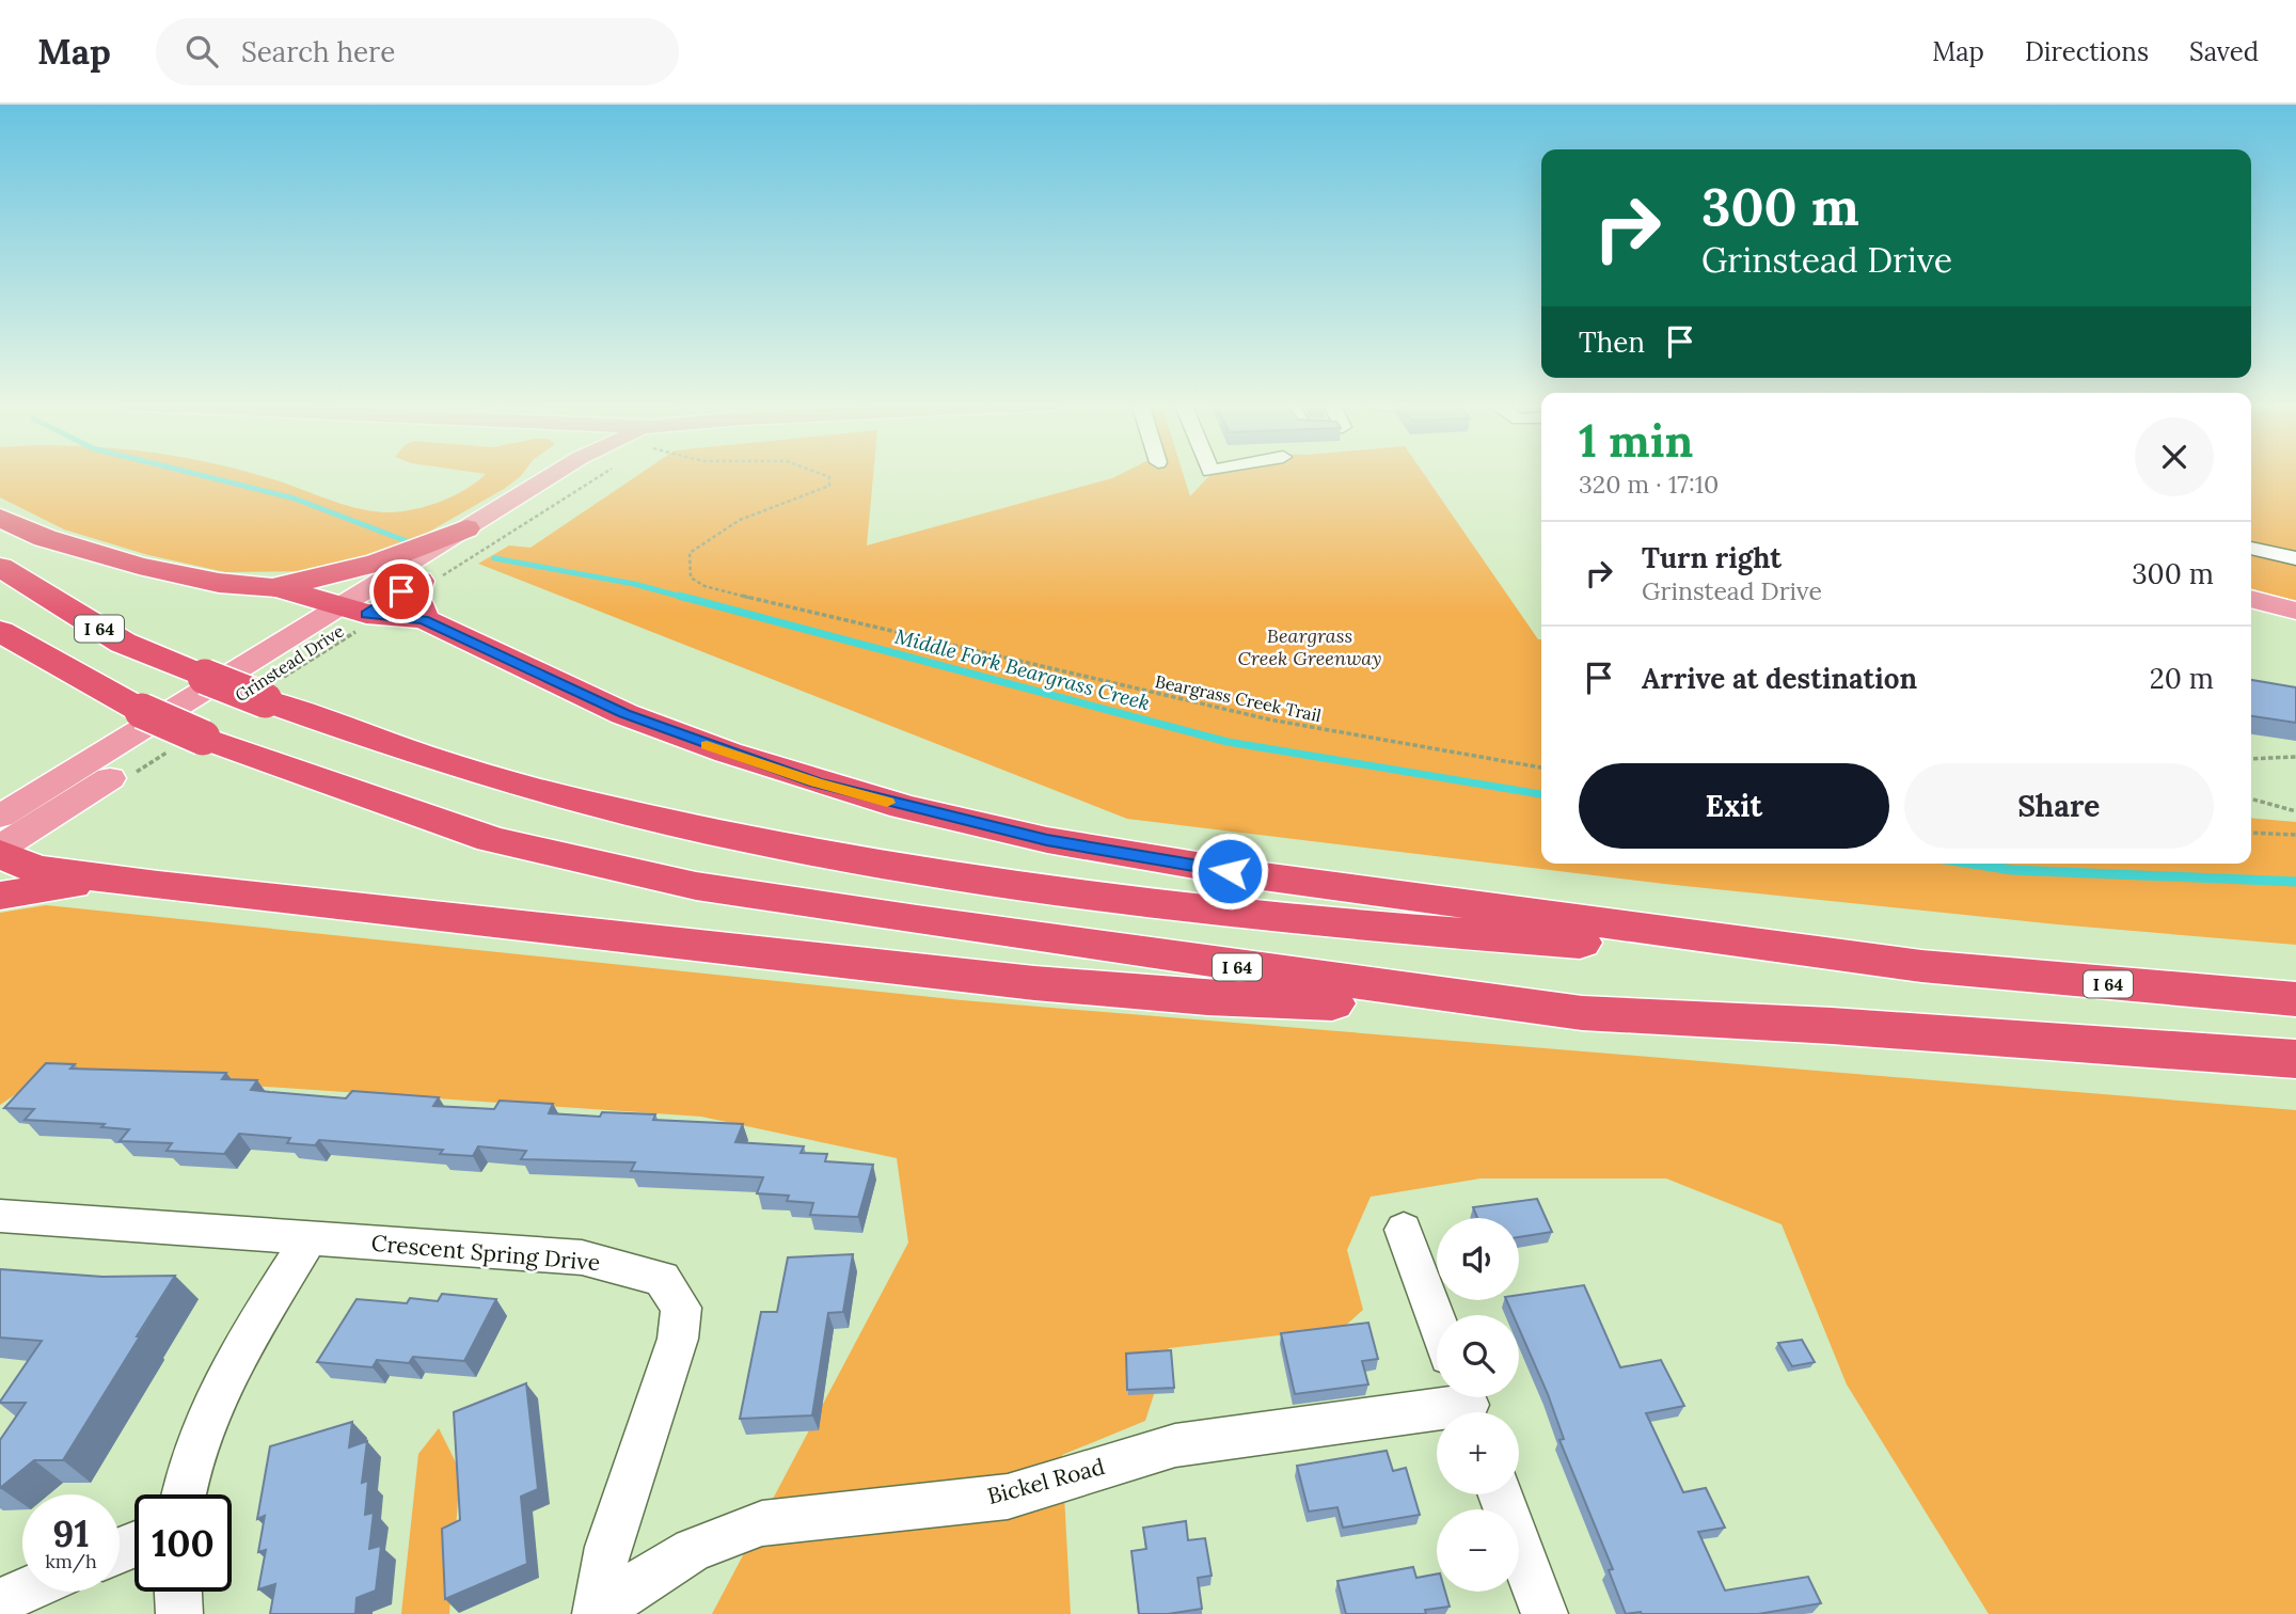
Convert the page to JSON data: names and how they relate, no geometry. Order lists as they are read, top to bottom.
{
  "streets": {
    "highway": ["I 64"],
    "main road": ["Grinstead Drive"],
    "street": ["Crescent Spring Drive", "Bickel Road"],
    "path": ["Beargrass Creek Trail"]
  },
  "crossings": [
    ["Crescent Spring Drive", "Bickel Road"]
  ],
  "water": ["Middle Fork Beargrass Creek"],
  "parks": ["Beargrass Creek Greenway"],
  "page": {
    "header": "Map",
    "search": "Search here",
    "nav": ["Map", "Directions", "Saved"],
    "turn": ["300 m", "Grinstead Drive"],
    "then": "Then",
    "heading": ["1 min", "320 m · 17:10"],
    "list": [
      {
        "name": "Turn right",
        "note": "Grinstead Drive",
        "value": "300 m"
      },
      {
        "name": "Arrive at destination",
        "value": "20 m"
      }
    ],
    "buttons": ["Exit", "Share"],
    "map_buttons": ["+", "−"],
    "speed": "91 km/h",
    "limit": "100"
  }
}
